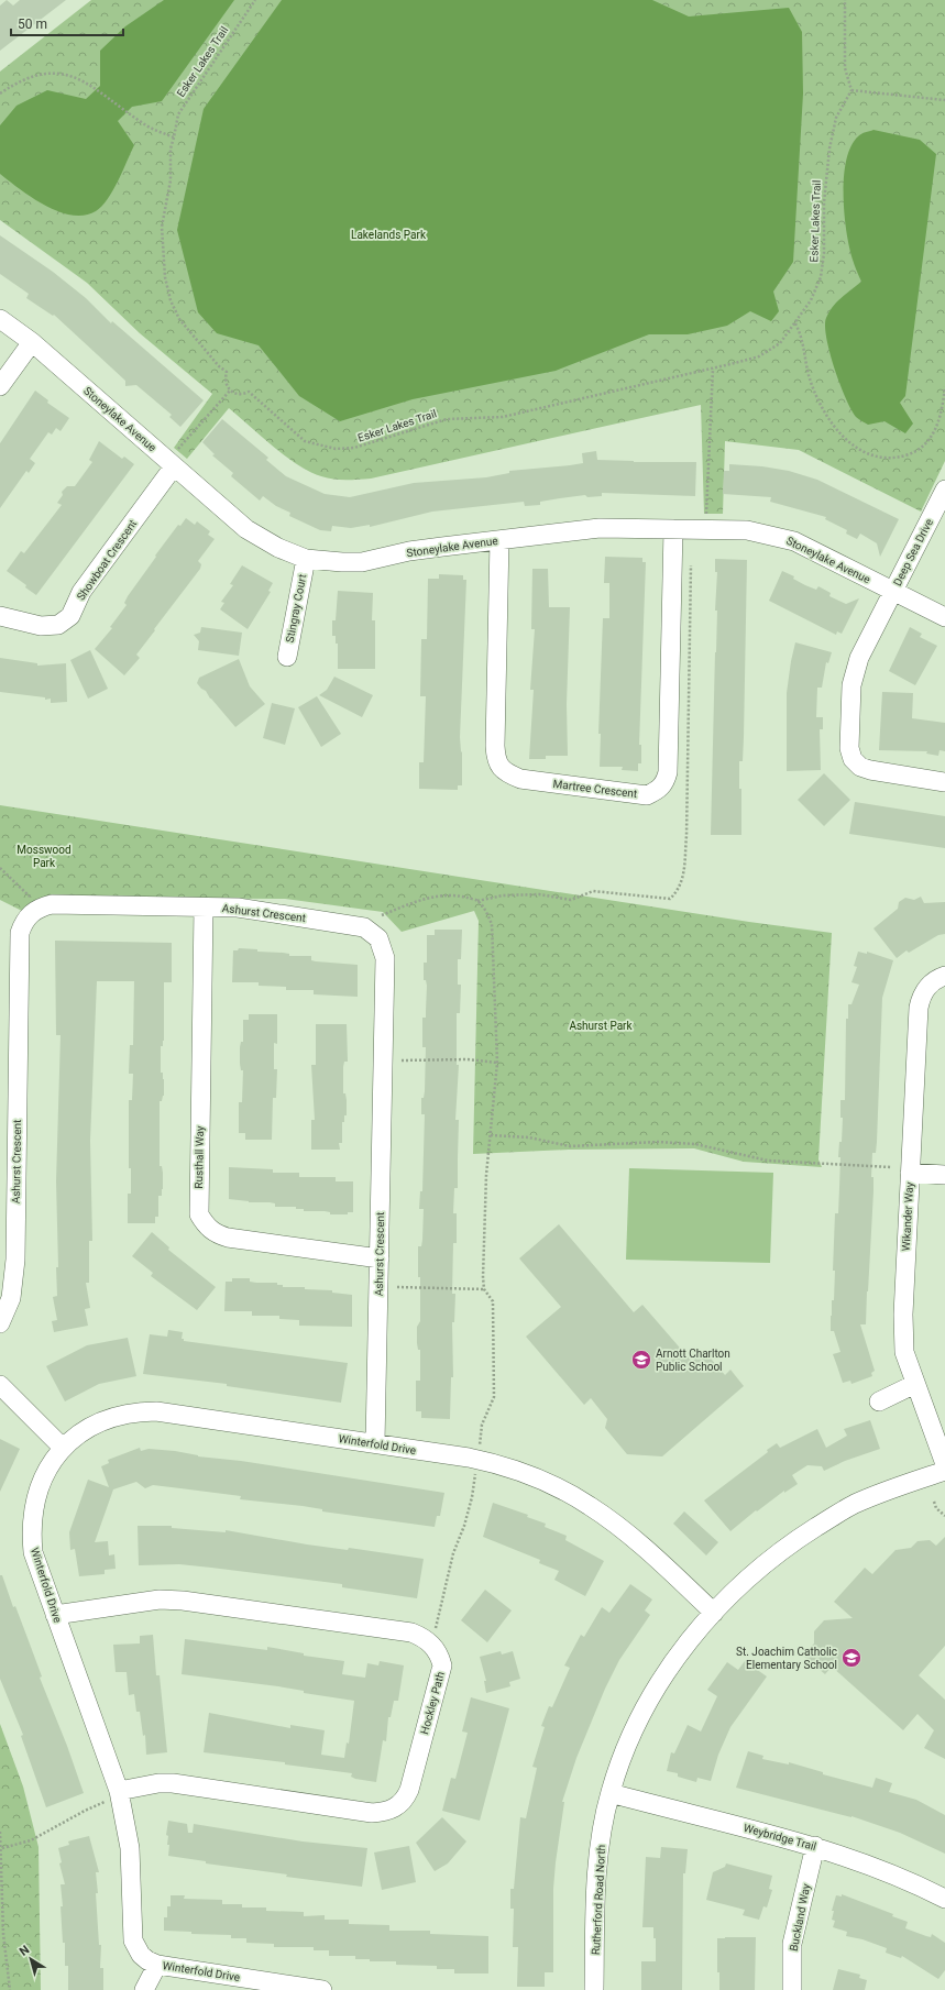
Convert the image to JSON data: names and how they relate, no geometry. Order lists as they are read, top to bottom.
{
  "streets": {
    "street": [
      "Stoneylake Avenue",
      "Deep Sea Drive",
      "Showboat Crescent",
      "Stingray Court",
      "Martree Crescent",
      "Ashurst Crescent",
      "Rusthall Way",
      "Wikander Way",
      "Winterfold Drive",
      "Hockley Path",
      "Weybridge Trail",
      "Rutherford Road North",
      "Buckland Way"
    ],
    "path": ["Esker Lakes Trail"]
  },
  "crossings": [
    ["Stoneylake Avenue", "Deep Sea Drive"],
    ["Stoneylake Avenue", "Showboat Crescent"],
    ["Stoneylake Avenue", "Stingray Court"],
    ["Stoneylake Avenue", "Martree Crescent"],
    ["Ashurst Crescent", "Rusthall Way"],
    ["Ashurst Crescent", "Winterfold Drive"],
    ["Winterfold Drive", "Hockley Path"],
    ["Winterfold Drive", "Rutherford Road North"],
    ["Weybridge Trail", "Rutherford Road North"],
    ["Weybridge Trail", "Buckland Way"]
  ],
  "parks": ["Lakelands Park", "Mosswood Park", "Ashurst Park"],
  "places": {
    "school or university": ["Arnott Charlton Public School", "St. Joachim Catholic Elementary School"]
  },
  "scale_bar": "50 m",
  "north": "top left"
}
